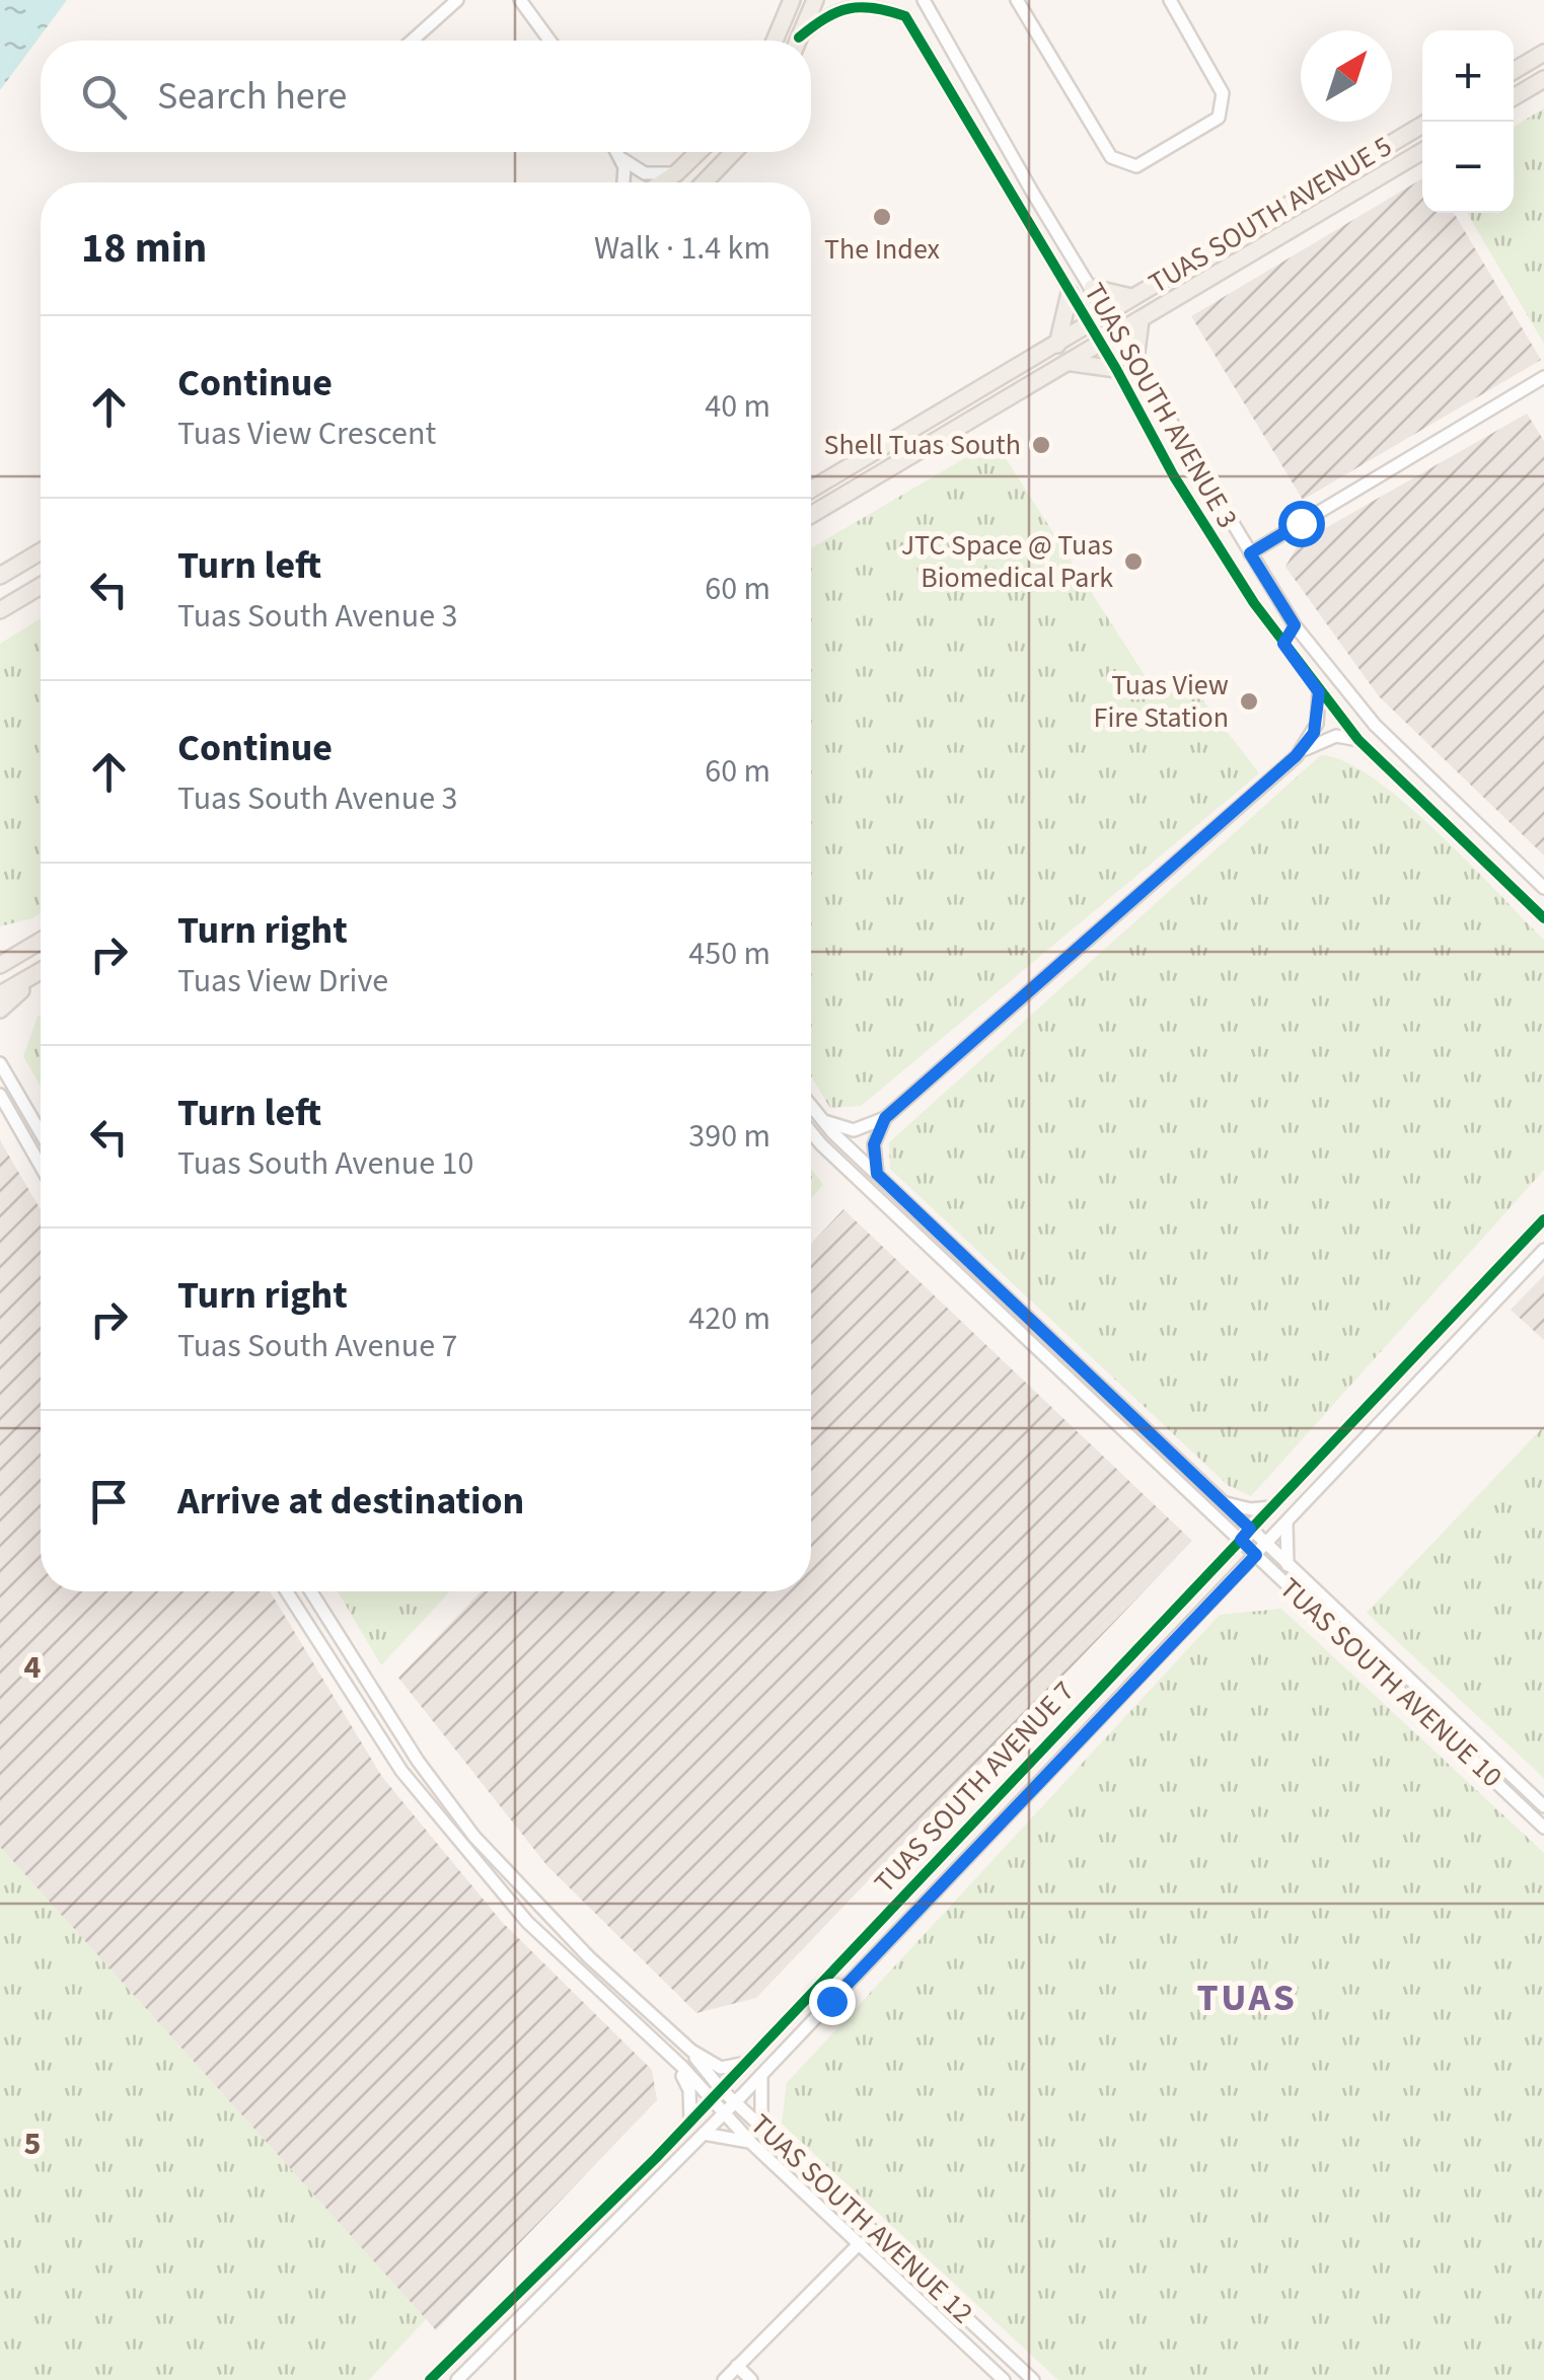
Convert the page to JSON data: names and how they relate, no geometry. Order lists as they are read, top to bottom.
{
  "streets": {
    "main road": ["TUAS SOUTH AVENUE 5"],
    "street": [
      "TUAS SOUTH AVENUE 3",
      "TUAS SOUTH AVENUE 10",
      "TUAS SOUTH AVENUE 7",
      "TUAS SOUTH AVENUE 12"
    ]
  },
  "crossings": [
    ["TUAS SOUTH AVENUE 5", "TUAS SOUTH AVENUE 3"],
    ["TUAS SOUTH AVENUE 10", "TUAS SOUTH AVENUE 7"],
    ["TUAS SOUTH AVENUE 7", "TUAS SOUTH AVENUE 12"]
  ],
  "districts": ["TUAS"],
  "places": [
    "The Index",
    "Shell Tuas South",
    "JTC Space @ Tuas Biomedical Park",
    "Tuas View Fire Station"
  ],
  "north": "top right",
  "page": {
    "map_buttons": ["+", "−"],
    "search": "Search here",
    "heading": ["18 min", "Walk · 1.4 km"],
    "list": [
      ["Continue", "Tuas View Crescent", "40 m"],
      ["Turn left", "Tuas South Avenue 3", "60 m"],
      ["Continue", "Tuas South Avenue 3", "60 m"],
      ["Turn right", "Tuas View Drive", "450 m"],
      ["Turn left", "Tuas South Avenue 10", "390 m"],
      ["Turn right", "Tuas South Avenue 7", "420 m"],
      "Arrive at destination"
    ]
  },
  "grid": {
    "rows": ["4", "5"]
  }
}
